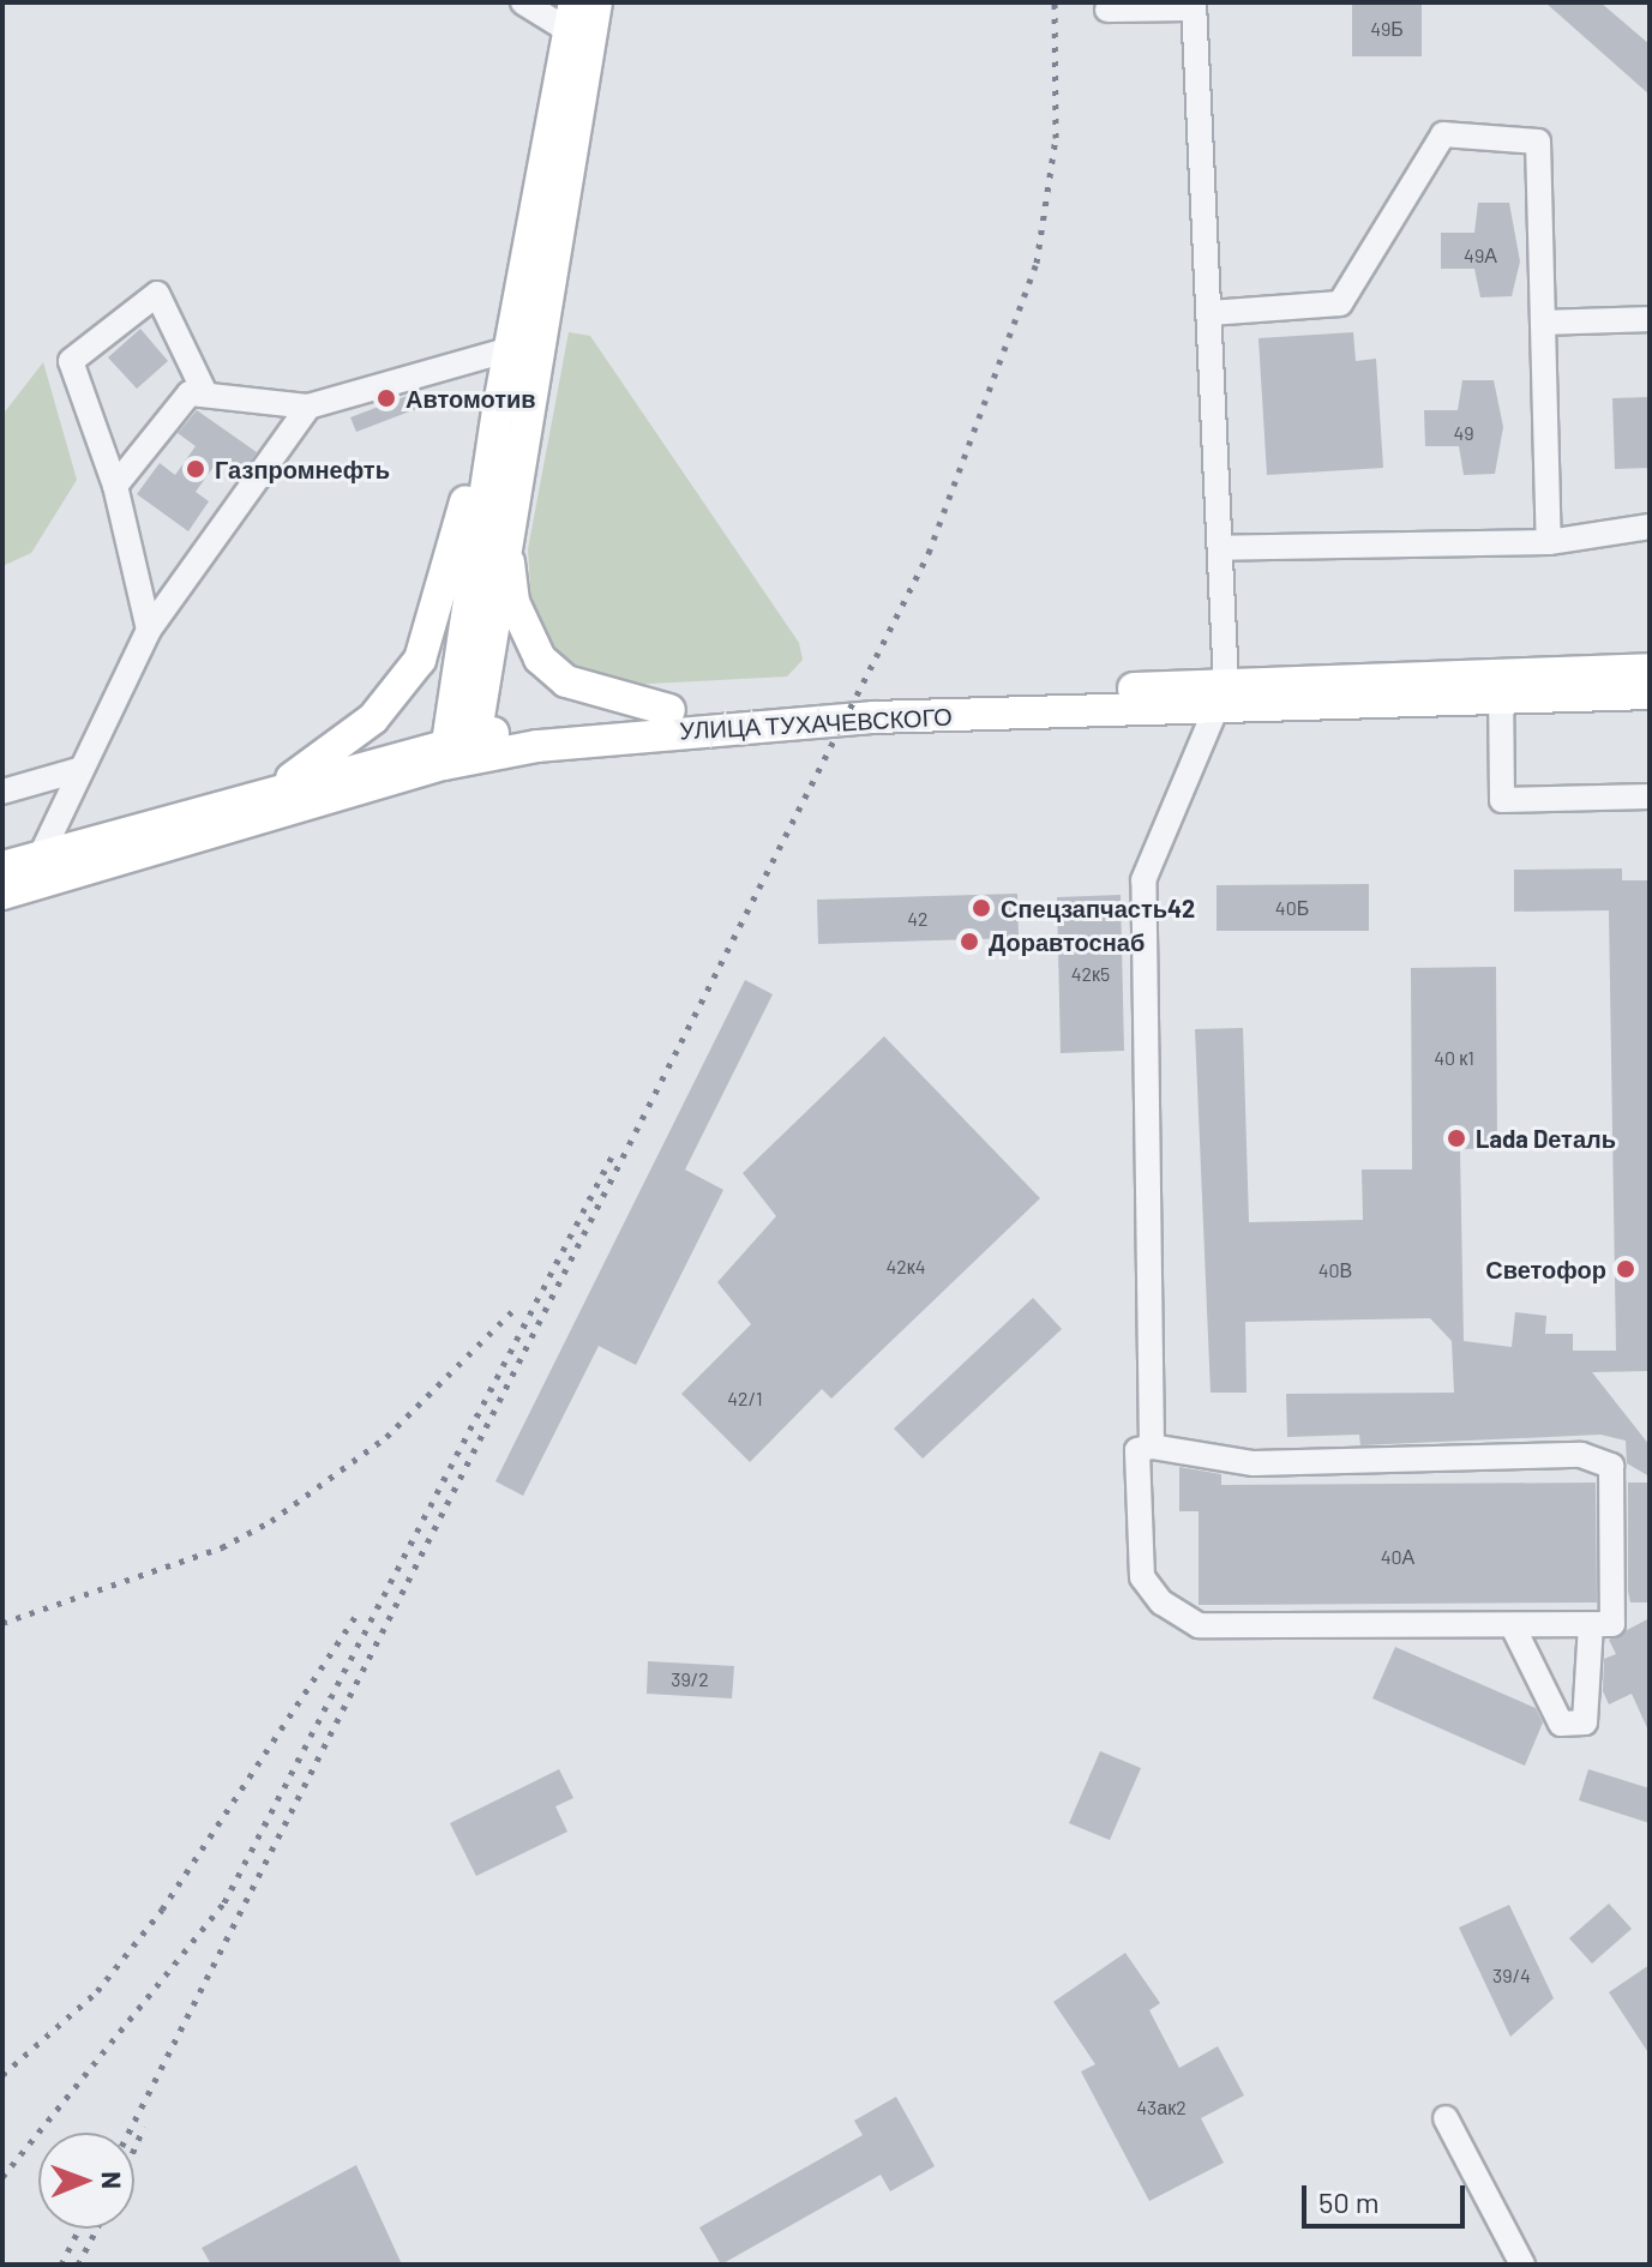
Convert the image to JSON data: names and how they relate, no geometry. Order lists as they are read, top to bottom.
{
  "streets": {
    "main road": ["УЛИЦА ТУХАЧЕВСКОГО"]
  },
  "places": [
    "Автомотив",
    "Газпромнефть",
    "Спецзапчасть42",
    "Доравтоснаб",
    "Lada Dеталь",
    "Светофор"
  ],
  "house_numbers": [
    "49Б",
    "49А",
    "49",
    "40Б",
    "42",
    "42к5",
    "40 к1",
    "42к4",
    "40В",
    "42/1",
    "40А",
    "39/2",
    "39/4",
    "43ак2"
  ],
  "scale_bar": "50 m",
  "north": "right"
}
